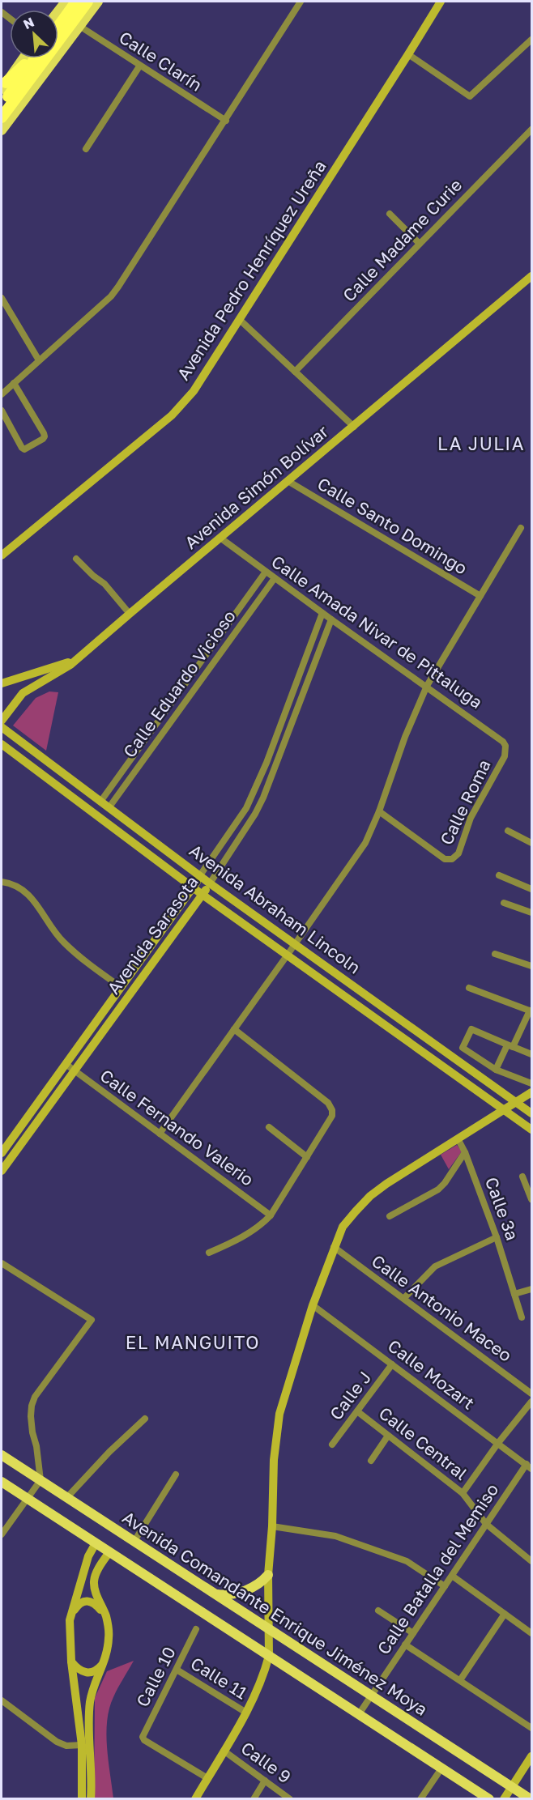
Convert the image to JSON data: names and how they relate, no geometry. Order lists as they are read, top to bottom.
{
  "streets": {
    "main road": [
      "Avenida Pedro Henríquez Ureña",
      "Avenida Simón Bolívar",
      "Avenida Abraham Lincoln",
      "Avenida Sarasota",
      "Avenida Comandante Enrique Jiménez Moya"
    ],
    "street": [
      "Calle Clarín",
      "Calle Madame Curie",
      "Calle Santo Domingo",
      "Calle Amada Nivar de Pittaluga",
      "Calle Eduardo Vicioso",
      "Calle Roma",
      "Calle Fernando Valerio",
      "Calle 3ª",
      "Calle Antonio Maceo",
      "Calle Mozart",
      "Calle J",
      "Calle Central",
      "Calle Batalla del Memiso",
      "Calle 10",
      "Calle 11",
      "Calle 9"
    ]
  },
  "crossings": [
    ["Avenida Simón Bolívar", "Calle Santo Domingo"],
    ["Avenida Simón Bolívar", "Calle Amada Nivar de Pittaluga"],
    ["Calle Amada Nivar de Pittaluga", "Calle Eduardo Vicioso"],
    ["Calle Amada Nivar de Pittaluga", "Calle Roma"],
    ["Calle Amada Nivar de Pittaluga", "Avenida Sarasota"],
    ["Calle Eduardo Vicioso", "Avenida Abraham Lincoln"],
    ["Avenida Abraham Lincoln", "Avenida Sarasota"],
    ["Avenida Sarasota", "Calle Fernando Valerio"],
    ["Calle Mozart", "Calle J"],
    ["Calle Mozart", "Calle Batalla del Memiso"],
    ["Calle J", "Calle Central"],
    ["Calle Central", "Calle Batalla del Memiso"],
    ["Calle Batalla del Memiso", "Avenida Comandante Enrique Jiménez Moya"],
    ["Calle 10", "Calle 11"]
  ],
  "districts": ["LA JULIA", "EL MANGUITO"],
  "north": "top left"
}
